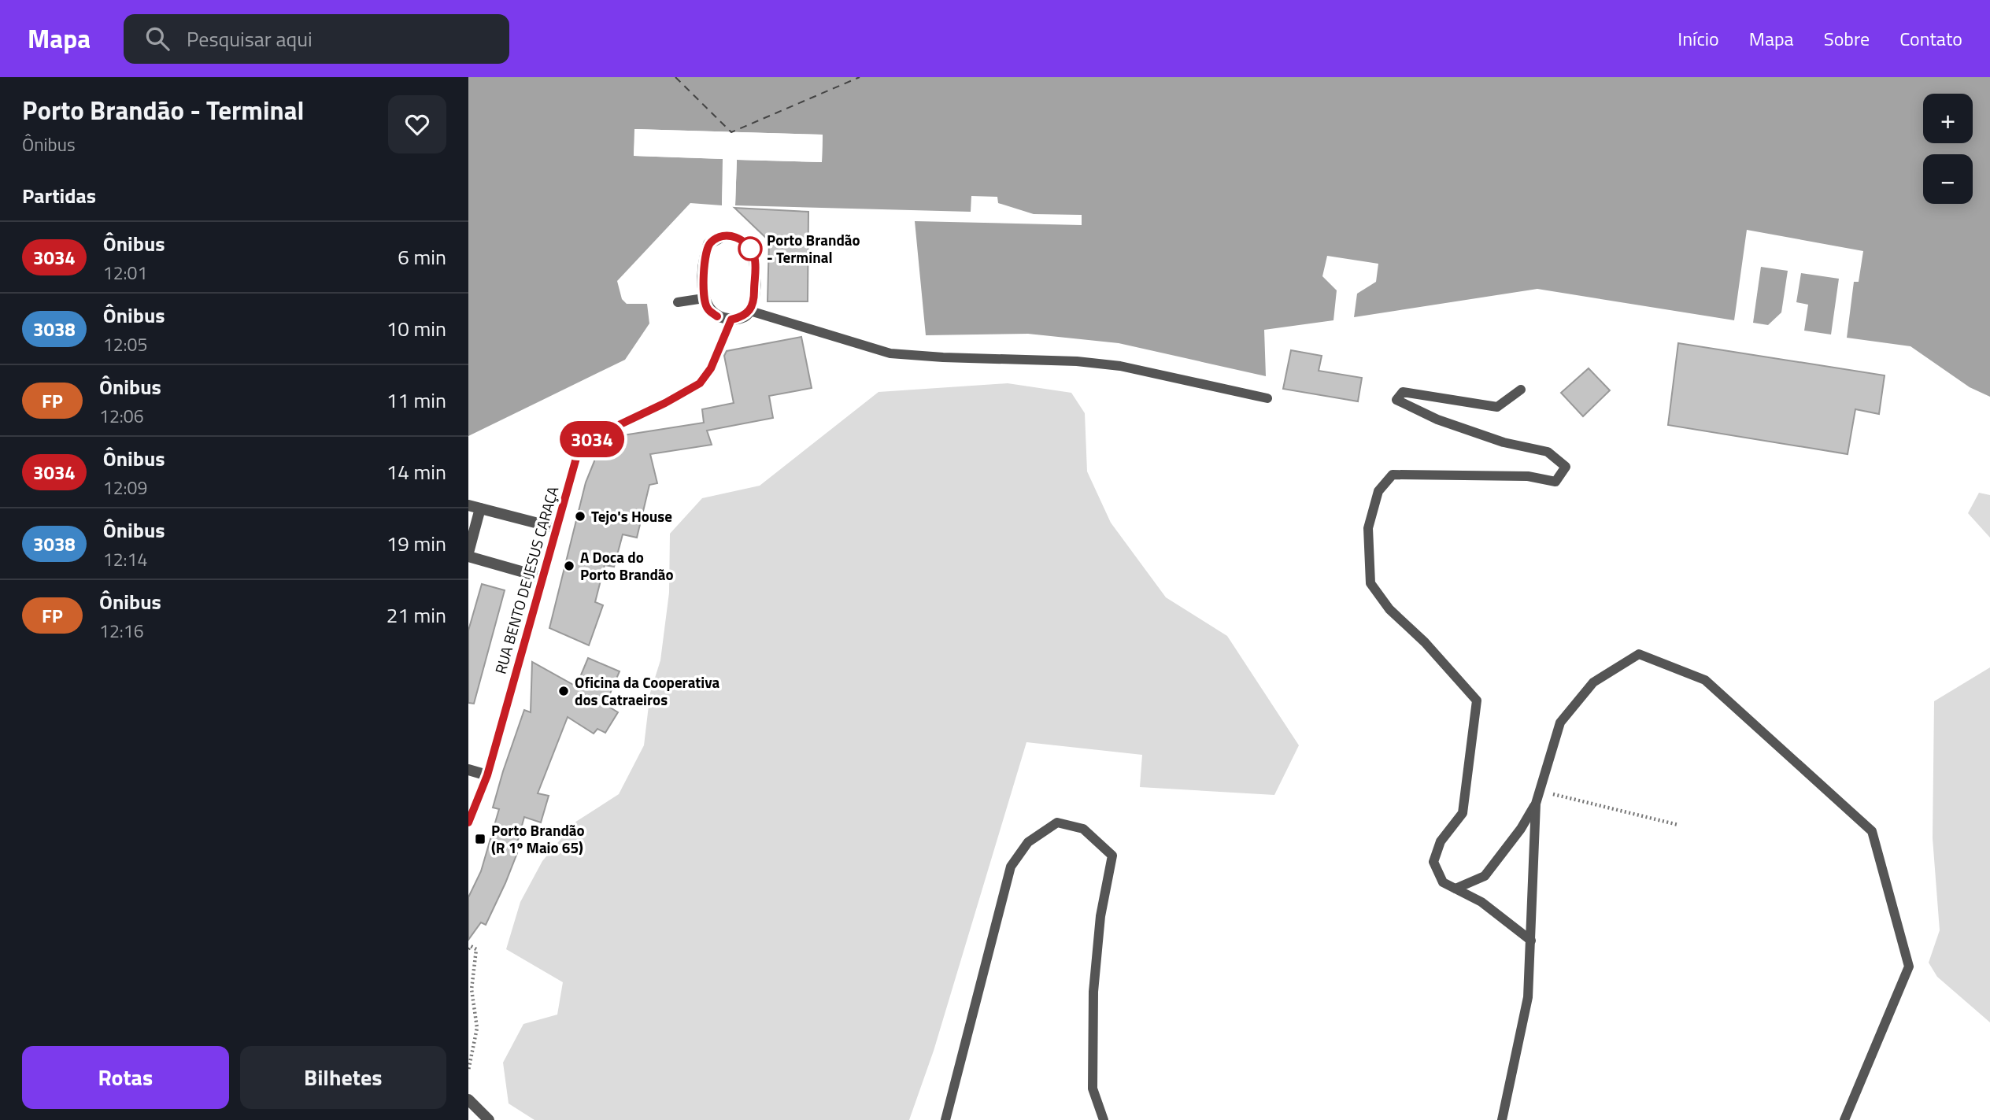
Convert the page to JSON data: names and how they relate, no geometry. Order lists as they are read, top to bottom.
{
  "streets": {
    "street": ["RUA BENTO DE JESUS CARAÇA"]
  },
  "places": {
    "other": [
      "Porto Brandão - Terminal",
      "Tejo's House",
      "A Doca do Porto Brandão",
      "Oficina da Cooperativa dos Catraeiros"
    ],
    "transit": ["Porto Brandão (R 1º Maio 65)"]
  },
  "lines": ["bus line 3034"],
  "page": {
    "header": "Mapa",
    "search": "Pesquisar aqui",
    "nav": [
      "Início",
      "Mapa",
      "Sobre",
      "Contato"
    ],
    "heading": [
      ["Porto Brandão - Terminal", "Ônibus"],
      "Partidas"
    ],
    "on_map": "3034",
    "map_buttons": ["+", "−"],
    "list": [
      {
        "mark": "3034",
        "name": "Ônibus",
        "note": "12:01",
        "value": "6 min"
      },
      {
        "mark": "3038",
        "name": "Ônibus",
        "note": "12:05",
        "value": "10 min"
      },
      {
        "mark": "FP",
        "name": "Ônibus",
        "note": "12:06",
        "value": "11 min"
      },
      {
        "mark": "3034",
        "name": "Ônibus",
        "note": "12:09",
        "value": "14 min"
      },
      {
        "mark": "3038",
        "name": "Ônibus",
        "note": "12:14",
        "value": "19 min"
      },
      {
        "mark": "FP",
        "name": "Ônibus",
        "note": "12:16",
        "value": "21 min"
      }
    ],
    "buttons": ["Rotas", "Bilhetes"]
  }
}
